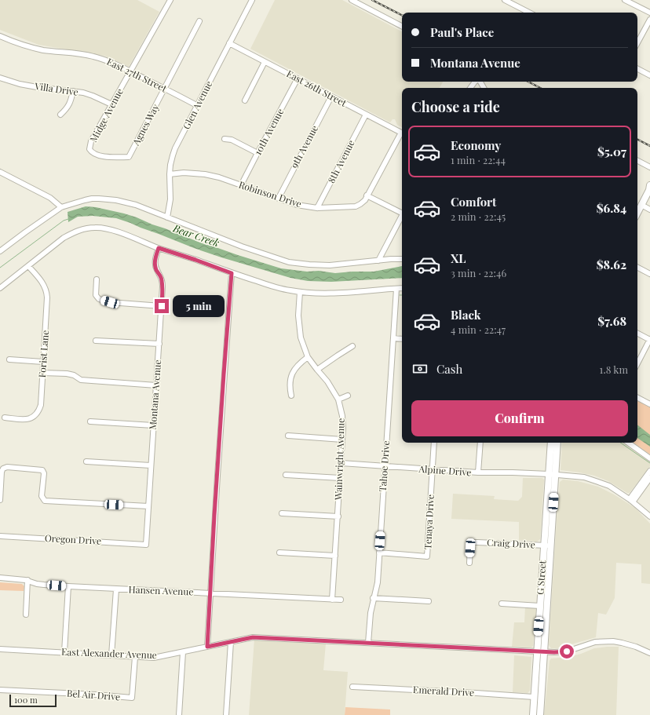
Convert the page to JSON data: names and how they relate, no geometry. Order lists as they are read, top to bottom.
{
  "streets": {
    "main road": ["G Street"],
    "street": [
      "East 27th Street",
      "East 26th Street",
      "Villa Drive",
      "Glen Avenue",
      "Midge Avenue",
      "Agnes Way",
      "10th Avenue",
      "9th Avenue",
      "8th Avenue",
      "Robinson Drive",
      "Forist Lane",
      "Montana Avenue",
      "Wainwright Avenue",
      "Tahoe Drive",
      "Alpine Drive",
      "Tenaya Drive",
      "Oregon Drive",
      "Craig Drive",
      "Hansen Avenue",
      "East Alexander Avenue",
      "Emerald Drive",
      "Bel Air Drive"
    ]
  },
  "crossings": [
    ["East 27th Street", "Glen Avenue"],
    ["East 27th Street", "Midge Avenue"],
    ["East 27th Street", "Agnes Way"],
    ["East 26th Street", "Glen Avenue"],
    ["East 26th Street", "10th Avenue"],
    ["East 26th Street", "9th Avenue"],
    ["East 26th Street", "8th Avenue"],
    ["Villa Drive", "Midge Avenue"],
    ["Glen Avenue", "Robinson Drive"],
    ["Midge Avenue", "Agnes Way"],
    ["10th Avenue", "Robinson Drive"],
    ["9th Avenue", "Robinson Drive"],
    ["8th Avenue", "Robinson Drive"],
    ["Montana Avenue", "Oregon Drive"],
    ["Wainwright Avenue", "Alpine Drive"],
    ["Wainwright Avenue", "Hansen Avenue"],
    ["Tahoe Drive", "Alpine Drive"],
    ["Tahoe Drive", "Tenaya Drive"],
    ["Tahoe Drive", "East Alexander Avenue"],
    ["Alpine Drive", "Tenaya Drive"],
    ["Alpine Drive", "G Street"],
    ["Craig Drive", "G Street"],
    ["G Street", "East Alexander Avenue"],
    ["G Street", "Emerald Drive"],
    ["East Alexander Avenue", "Bel Air Drive"]
  ],
  "water": ["Bear Creek"],
  "scale_bar": "100 m",
  "page": {
    "banner": ["Paul's Place", "Montana Avenue"],
    "heading": "Choose a ride",
    "list": [
      {
        "name": "Economy",
        "note": "1 min · 22:44",
        "value": "$5.07"
      },
      {
        "name": "Comfort",
        "note": "2 min · 22:45",
        "value": "$6.84"
      },
      {
        "name": "XL",
        "note": "3 min · 22:46",
        "value": "$8.62"
      },
      {
        "name": "Black",
        "note": "4 min · 22:47",
        "value": "$7.68"
      }
    ],
    "bubble": "5 min",
    "pay": ["Cash", "1.8 km"],
    "buttons": "Confirm",
    "scale": "100 m"
  }
}
